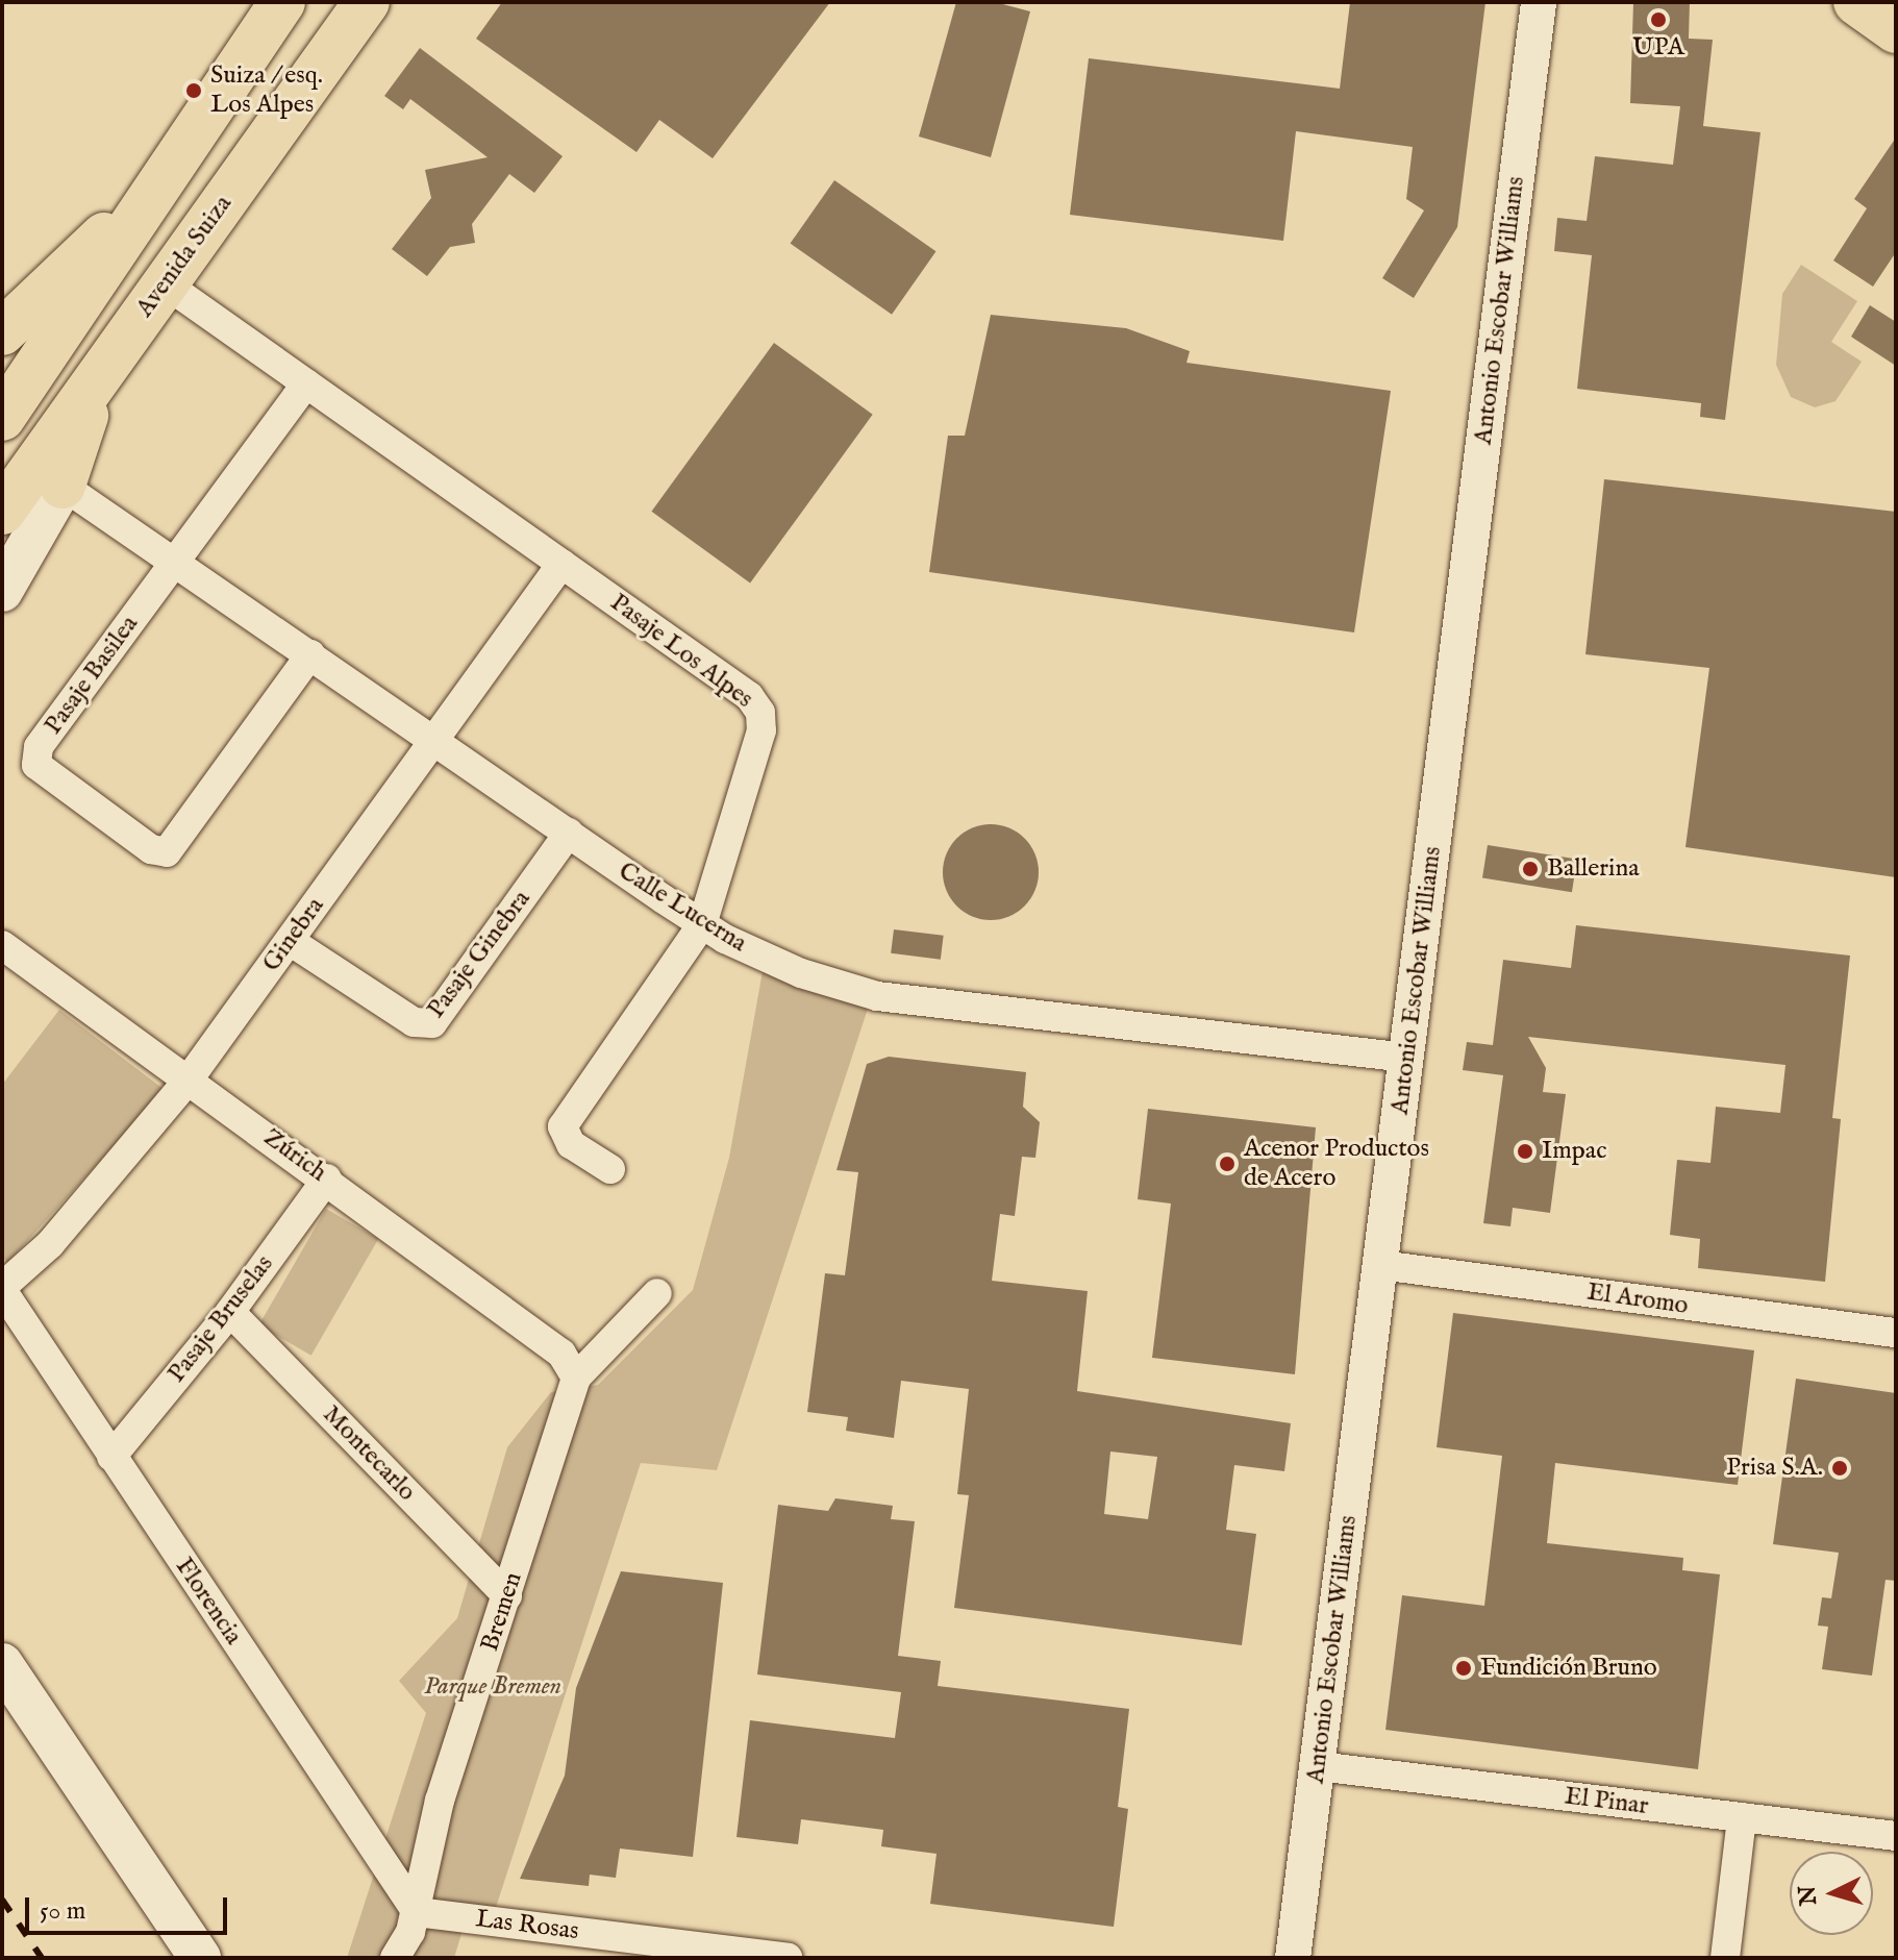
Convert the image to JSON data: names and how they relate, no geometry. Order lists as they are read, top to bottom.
{
  "streets": {
    "main road": ["Avenida Suiza"],
    "street": [
      "Antonio Escobar Williams",
      "Pasaje Los Alpes",
      "Pasaje Basilea",
      "Calle Lucerna",
      "Ginebra",
      "Pasaje Ginebra",
      "Zúrich",
      "El Aromo",
      "Pasaje Bruselas",
      "Montecarlo",
      "Florencia",
      "Bremen",
      "El Pinar",
      "Las Rosas"
    ]
  },
  "crossings": [
    ["Avenida Suiza", "Pasaje Los Alpes"],
    ["Antonio Escobar Williams", "Calle Lucerna"],
    ["Antonio Escobar Williams", "El Aromo"],
    ["Antonio Escobar Williams", "El Pinar"],
    ["Pasaje Los Alpes", "Pasaje Basilea"],
    ["Pasaje Los Alpes", "Calle Lucerna"],
    ["Pasaje Los Alpes", "Ginebra"],
    ["Pasaje Basilea", "Calle Lucerna"],
    ["Calle Lucerna", "Ginebra"],
    ["Calle Lucerna", "Pasaje Ginebra"],
    ["Ginebra", "Pasaje Ginebra"],
    ["Ginebra", "Zúrich"],
    ["Ginebra", "Florencia"],
    ["Zúrich", "Pasaje Bruselas"],
    ["Zúrich", "Bremen"],
    ["Pasaje Bruselas", "Montecarlo"],
    ["Pasaje Bruselas", "Florencia"],
    ["Montecarlo", "Bremen"],
    ["Florencia", "Bremen"],
    ["Florencia", "Las Rosas"],
    ["Bremen", "Las Rosas"]
  ],
  "parks": ["Parque Bremen"],
  "places": [
    "UPA",
    "Suiza / esq. Los Alpes",
    "Ballerina",
    "Impac",
    "Acenor Productos de Acero",
    "Prisa S.A.",
    "Fundición Bruno"
  ],
  "scale_bar": "50 m",
  "north": "left"
}
